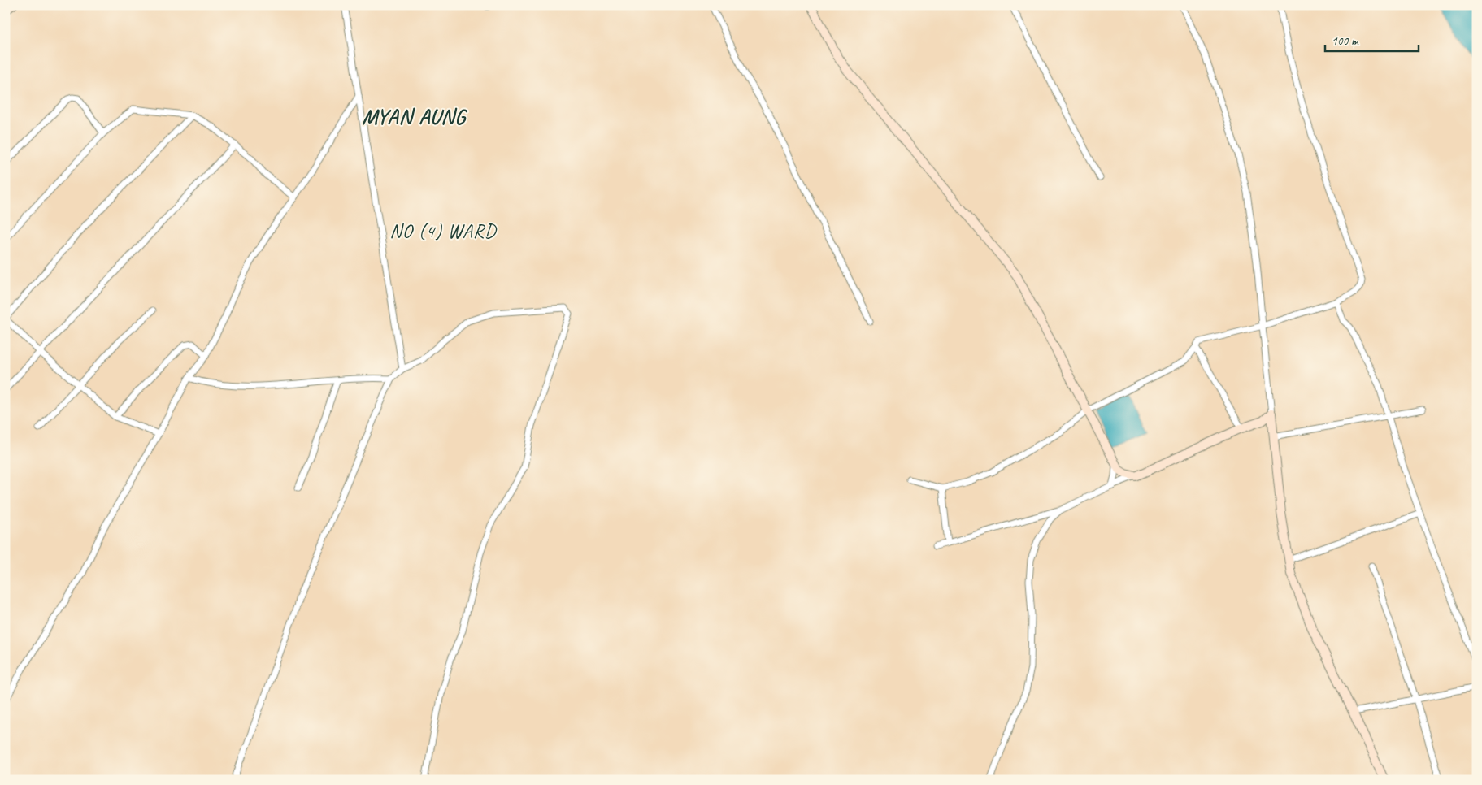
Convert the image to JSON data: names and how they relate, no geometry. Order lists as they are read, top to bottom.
{
  "districts": ["MYAN AUNG", "NO (4) WARD"],
  "scale_bar": "100 m"
}
